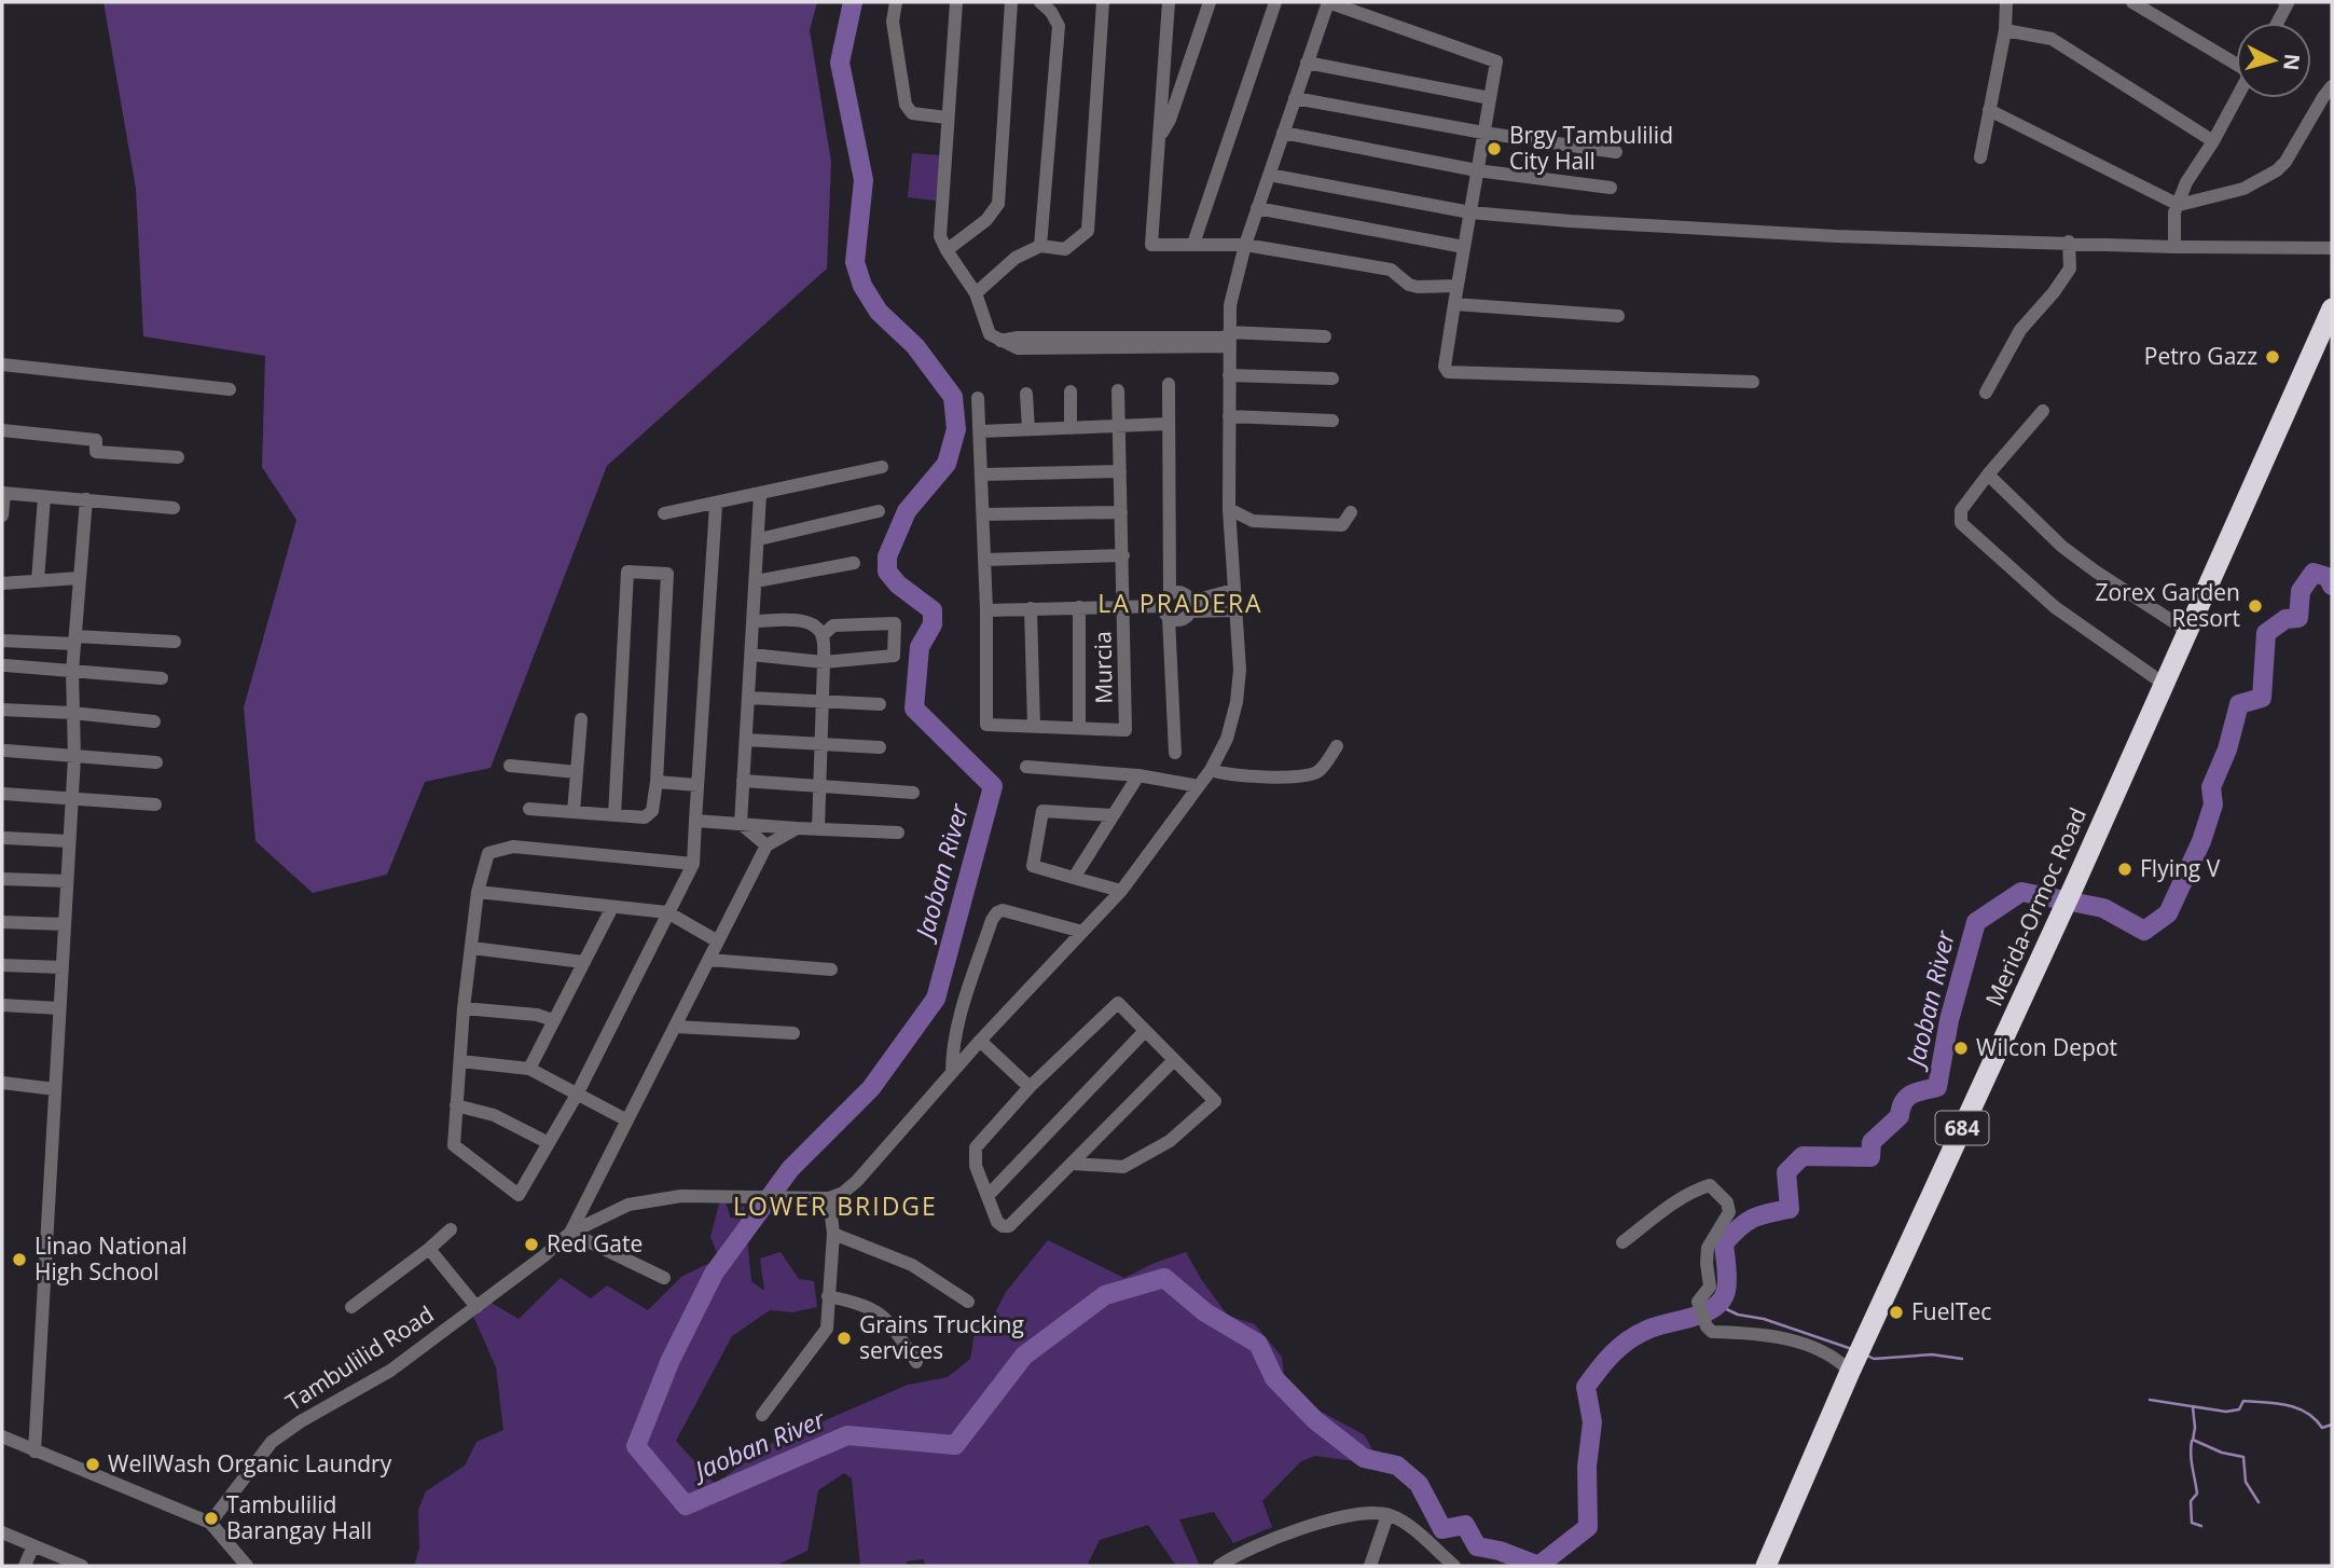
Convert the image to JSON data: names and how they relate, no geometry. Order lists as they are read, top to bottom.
{
  "streets": {
    "highway": ["Merida-Ormoc Road", "684"],
    "street": ["Murcia", "Tambulilid Road"]
  },
  "districts": ["LA PRADERA", "LOWER BRIDGE"],
  "water": ["Jaoban River"],
  "places": [
    "Brgy Tambulilid City Hall",
    "Petro Gazz",
    "Zorex Garden Resort",
    "Flying V",
    "Wilcon Depot",
    "Red Gate",
    "Linao National High School",
    "FuelTec",
    "Grains Trucking services",
    "WellWash Organic Laundry",
    "Tambulilid Barangay Hall"
  ],
  "north": "right"
}
